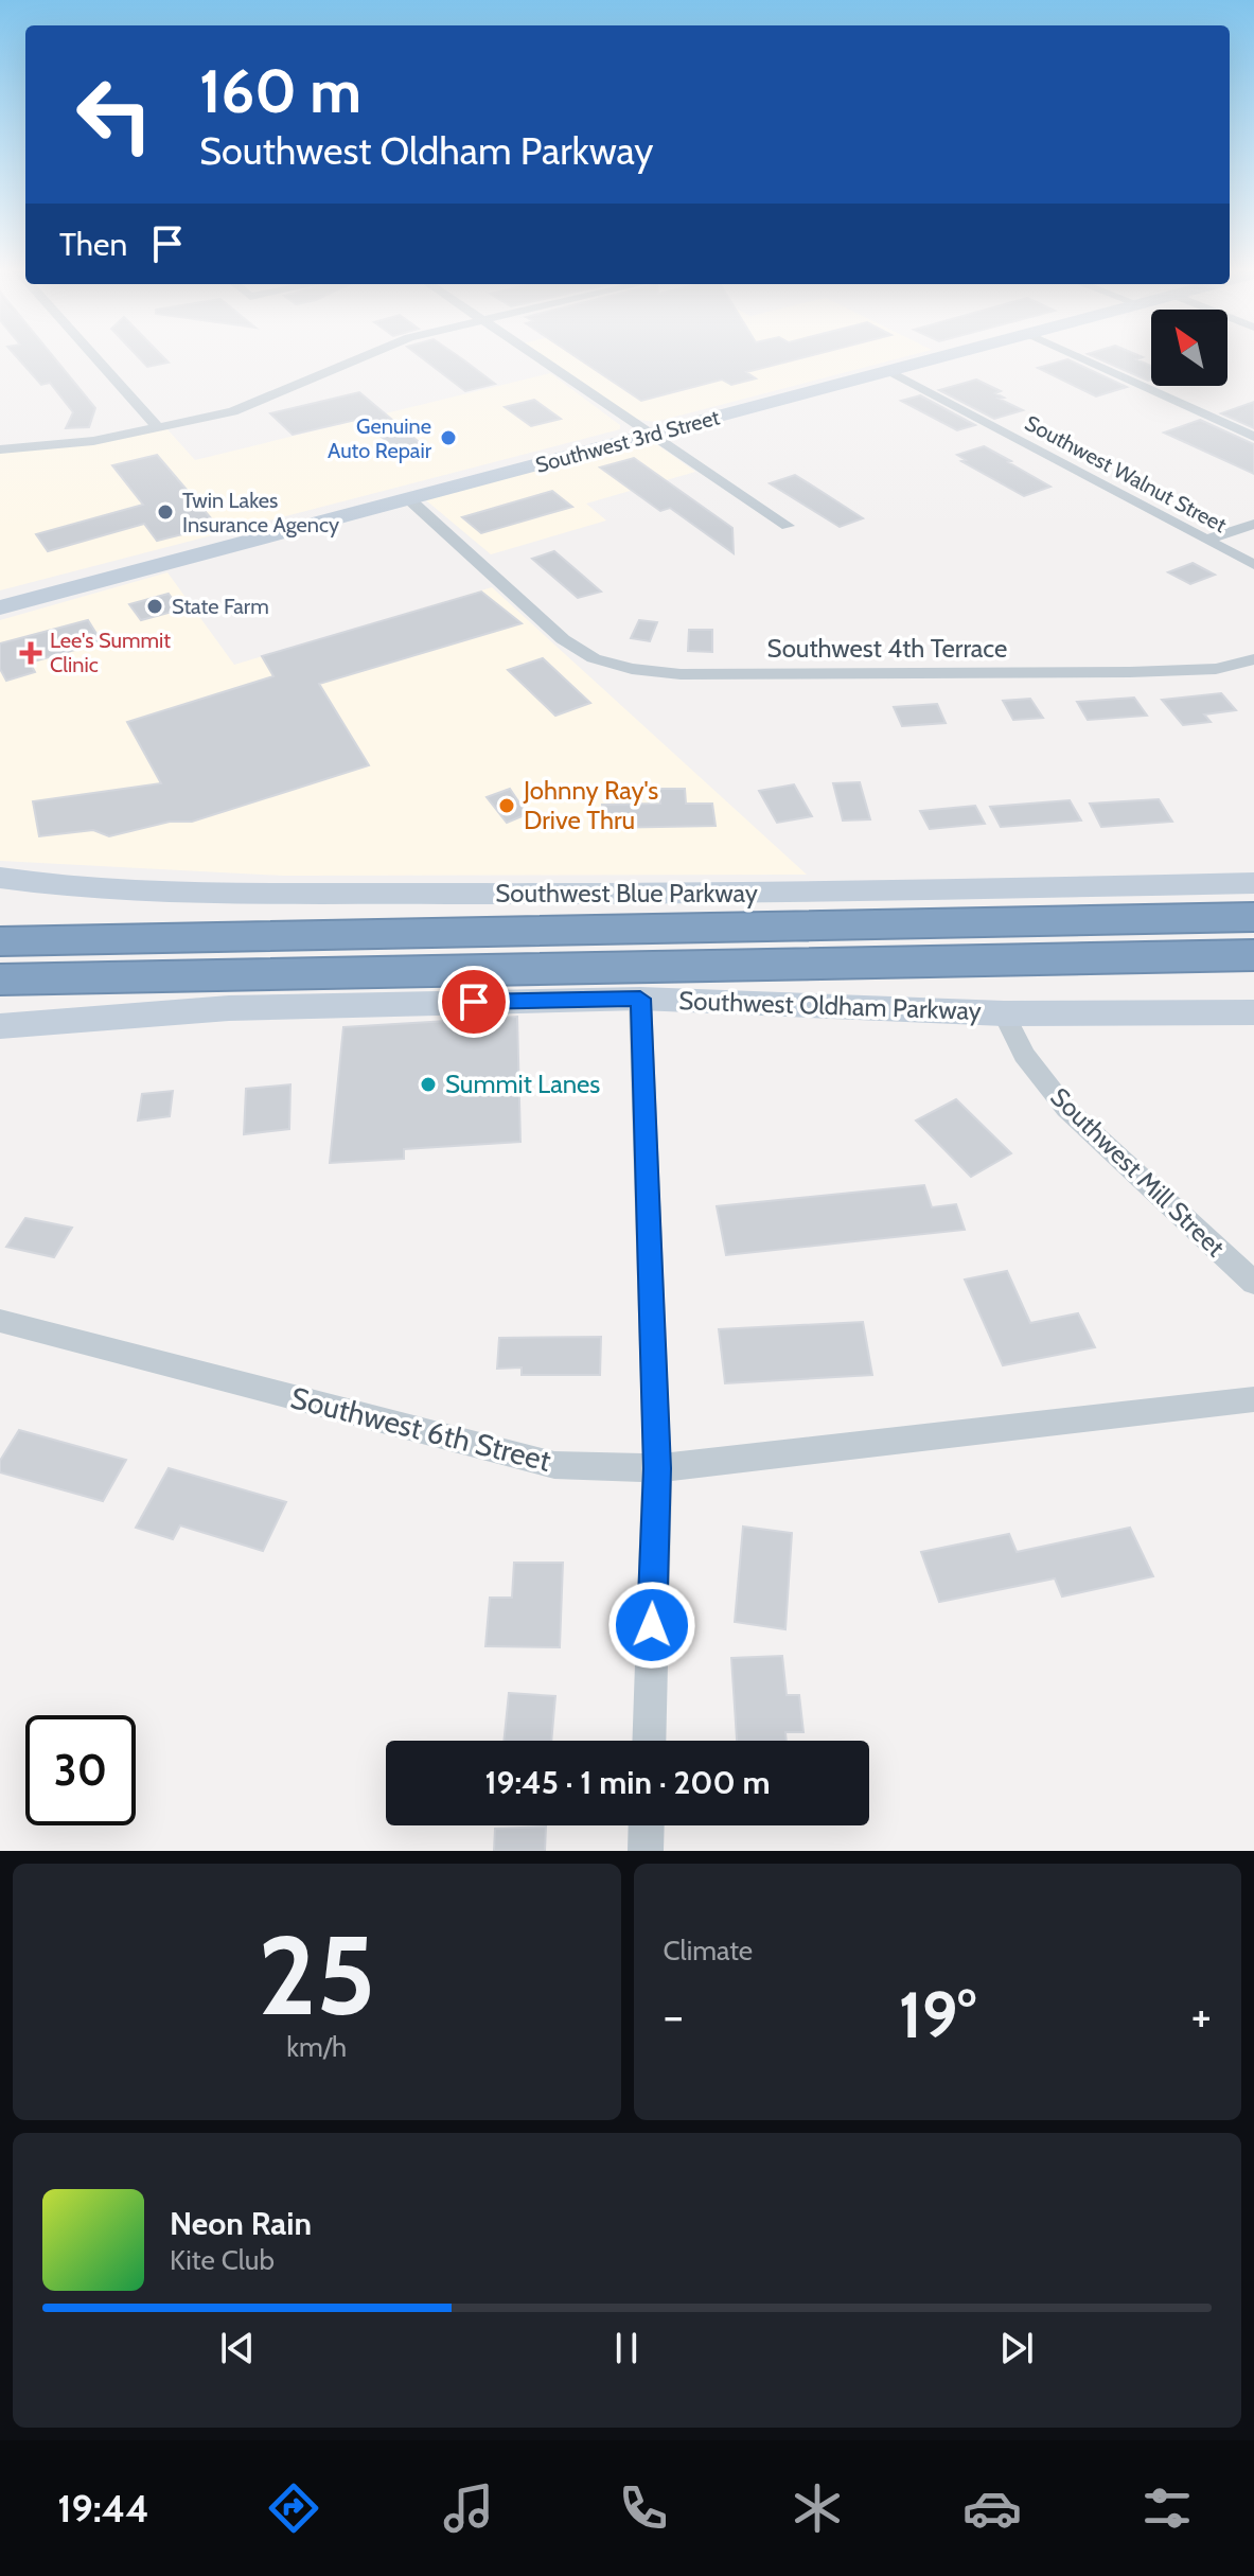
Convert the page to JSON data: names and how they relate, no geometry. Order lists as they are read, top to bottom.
{
  "streets": {
    "street": [
      "Southwest 3rd Street",
      "Southwest Walnut Street",
      "Southwest 4th Terrace",
      "Southwest Blue Parkway",
      "Southwest Oldham Parkway",
      "Southwest Mill Street",
      "Southwest 6th Street"
    ]
  },
  "crossings": [
    ["Southwest 3rd Street", "Southwest Walnut Street"],
    ["Southwest 3rd Street", "Southwest 4th Terrace"],
    ["Southwest Oldham Parkway", "Southwest Mill Street"]
  ],
  "places": {
    "other": [
      "Genuine Auto Repair",
      "Twin Lakes Insurance Agency",
      "State Farm",
      "Johnny Ray's Drive Thru",
      "Summit Lanes"
    ],
    "health": ["Lee's Summit Clinic"]
  },
  "north": "top left",
  "page": {
    "turn": ["160 m", "Southwest Oldham Parkway"],
    "then": "Then",
    "limit": "30",
    "trip": "19:45 · 1 min · 200 m",
    "tile": [
      ["25", "km/h"],
      "Climate"
    ],
    "heat": ["−", "19°", "+"],
    "song": ["Neon Rain", "Kite Club"],
    "tabs": "19:44"
  }
}
